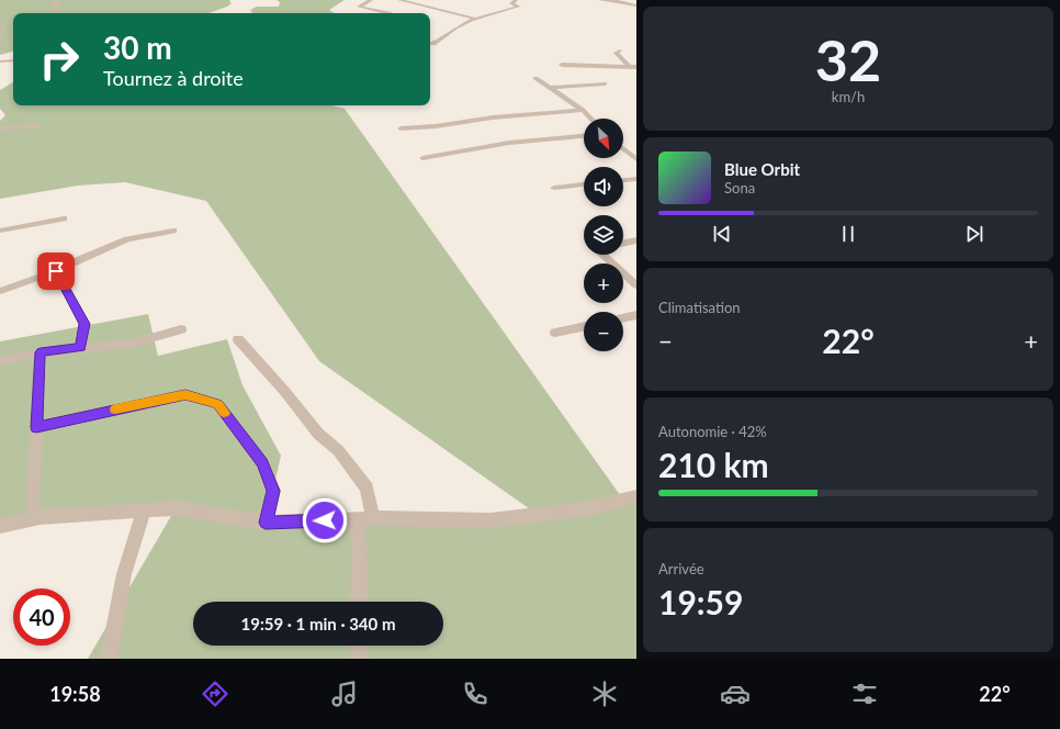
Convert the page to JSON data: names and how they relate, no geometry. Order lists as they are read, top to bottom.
{
  "north": "bottom right",
  "page": {
    "tile": [
      ["32", "km/h"],
      "Climatisation",
      ["Autonomie · 42%", "210 km"],
      ["Arrivée", "19:59"]
    ],
    "turn": ["30 m", "Tournez à droite"],
    "map_buttons": ["+", "−"],
    "song": ["Blue Orbit", "Sona"],
    "heat": ["−", "22°", "+"],
    "limit": "40",
    "trip": "19:59 · 1 min · 340 m",
    "tabs": ["19:58", "22°"]
  }
}
